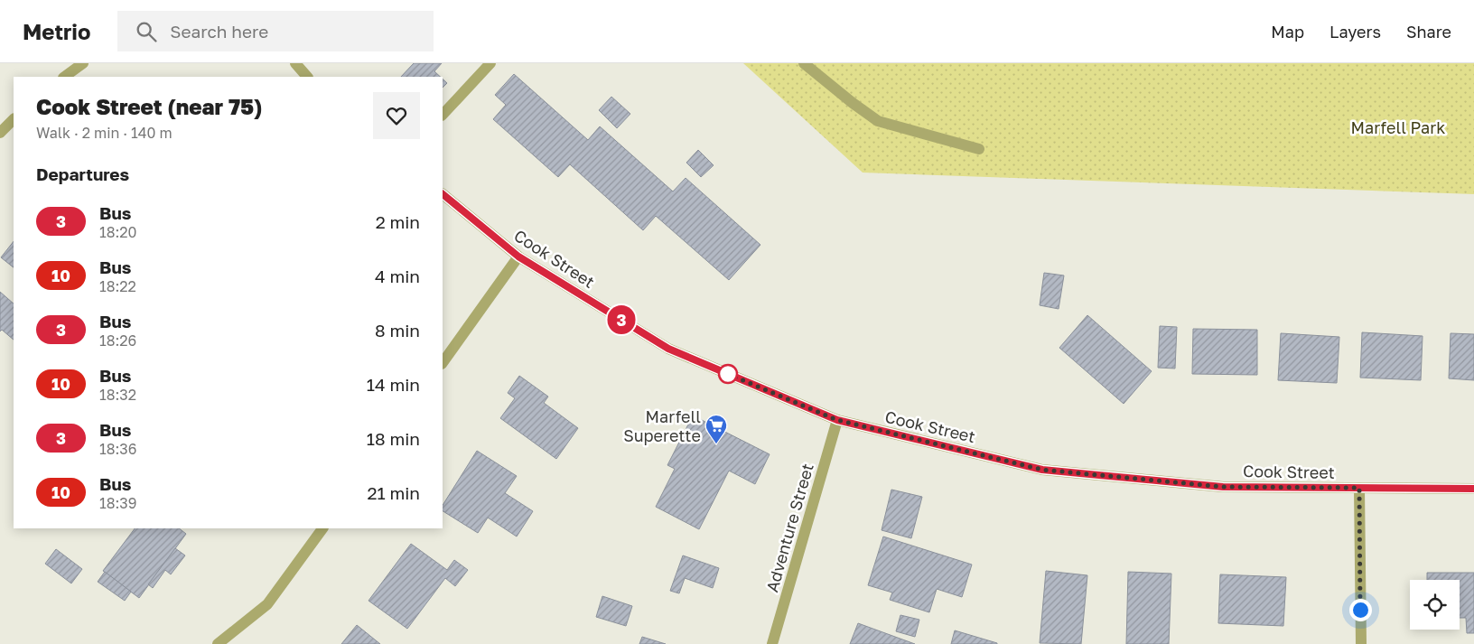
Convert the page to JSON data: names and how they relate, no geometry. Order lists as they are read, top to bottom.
{
  "streets": {
    "street": ["Cook Street", "Adventure Street"]
  },
  "crossings": [
    ["Cook Street", "Adventure Street"]
  ],
  "parks": ["Marfell Park"],
  "places": {
    "supermarket": ["Marfell Superette"]
  },
  "lines": ["bus line 3"],
  "page": {
    "header": "Metrio",
    "search": "Search here",
    "nav": ["Map", "Layers", "Share"],
    "on_map": "3",
    "heading": [
      ["Cook Street (near 75)", "Walk · 2 min · 140 m"],
      "Departures"
    ],
    "list": [
      {
        "mark": "3",
        "name": "Bus",
        "note": "18:20",
        "value": "2 min"
      },
      {
        "mark": "10",
        "name": "Bus",
        "note": "18:22",
        "value": "4 min"
      },
      {
        "mark": "3",
        "name": "Bus",
        "note": "18:26",
        "value": "8 min"
      },
      {
        "mark": "10",
        "name": "Bus",
        "note": "18:32",
        "value": "14 min"
      },
      {
        "mark": "3",
        "name": "Bus",
        "note": "18:36",
        "value": "18 min"
      },
      {
        "mark": "10",
        "name": "Bus",
        "note": "18:39",
        "value": "21 min"
      }
    ]
  }
}
